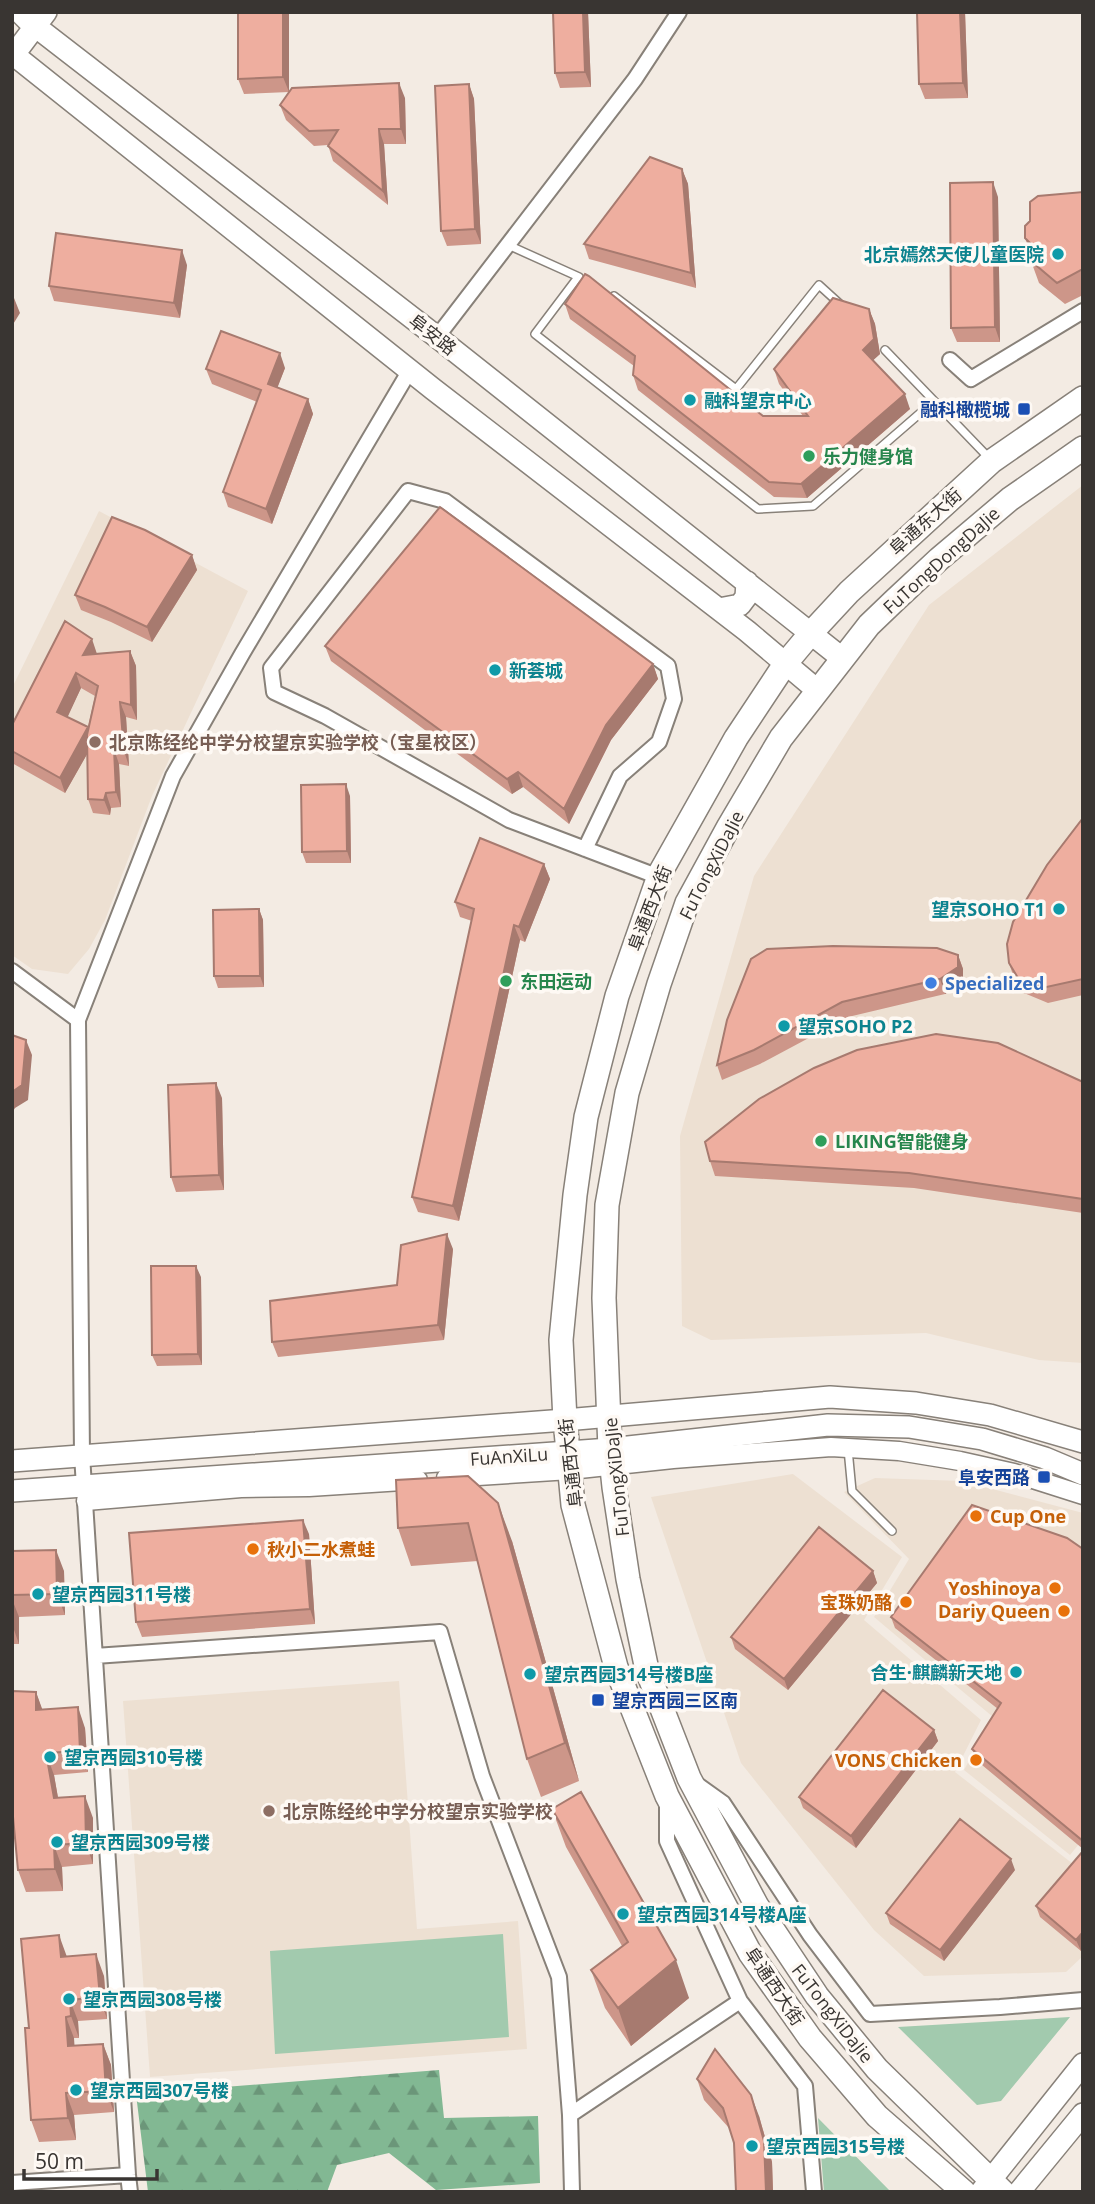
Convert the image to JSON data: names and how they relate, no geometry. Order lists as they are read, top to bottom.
{
  "streets": {
    "main road": [
      "阜安路",
      "阜通东大街",
      "FuTongDongDaJie",
      "FuTongXiDaJie",
      "阜通西大街",
      "FuAnXiLu"
    ]
  },
  "crossings": [
    ["阜安路", "阜通东大街"],
    ["阜安路", "FuTongDongDaJie"],
    ["阜通东大街", "阜通西大街"],
    ["FuTongDongDaJie", "FuTongXiDaJie"],
    ["FuTongXiDaJie", "FuAnXiLu"],
    ["阜通西大街", "FuAnXiLu"]
  ],
  "places": {
    "other": [
      "北京嫣然天使儿童医院",
      "融科望京中心",
      "乐力健身馆",
      "新荟城",
      "北京陈经纶中学分校望京实验学校（宝星校区）",
      "望京SOHO T1",
      "东田运动",
      "Specialized",
      "望京SOHO P2",
      "LIKING智能健身",
      "Cup One",
      "秋小二水煮蛙",
      "Yoshinoya",
      "望京西园311号楼",
      "宝珠奶酪",
      "Dariy Queen",
      "合生·麒麟新天地",
      "望京西园314号楼B座",
      "望京西园310号楼",
      "VONS Chicken",
      "北京陈经纶中学分校望京实验学校",
      "望京西园309号楼",
      "望京西园314号楼A座",
      "望京西园308号楼",
      "望京西园307号楼",
      "望京西园315号楼"
    ],
    "transit": ["融科橄榄城", "阜安西路", "望京西园三区南"]
  },
  "scale_bar": "50 m"
}
